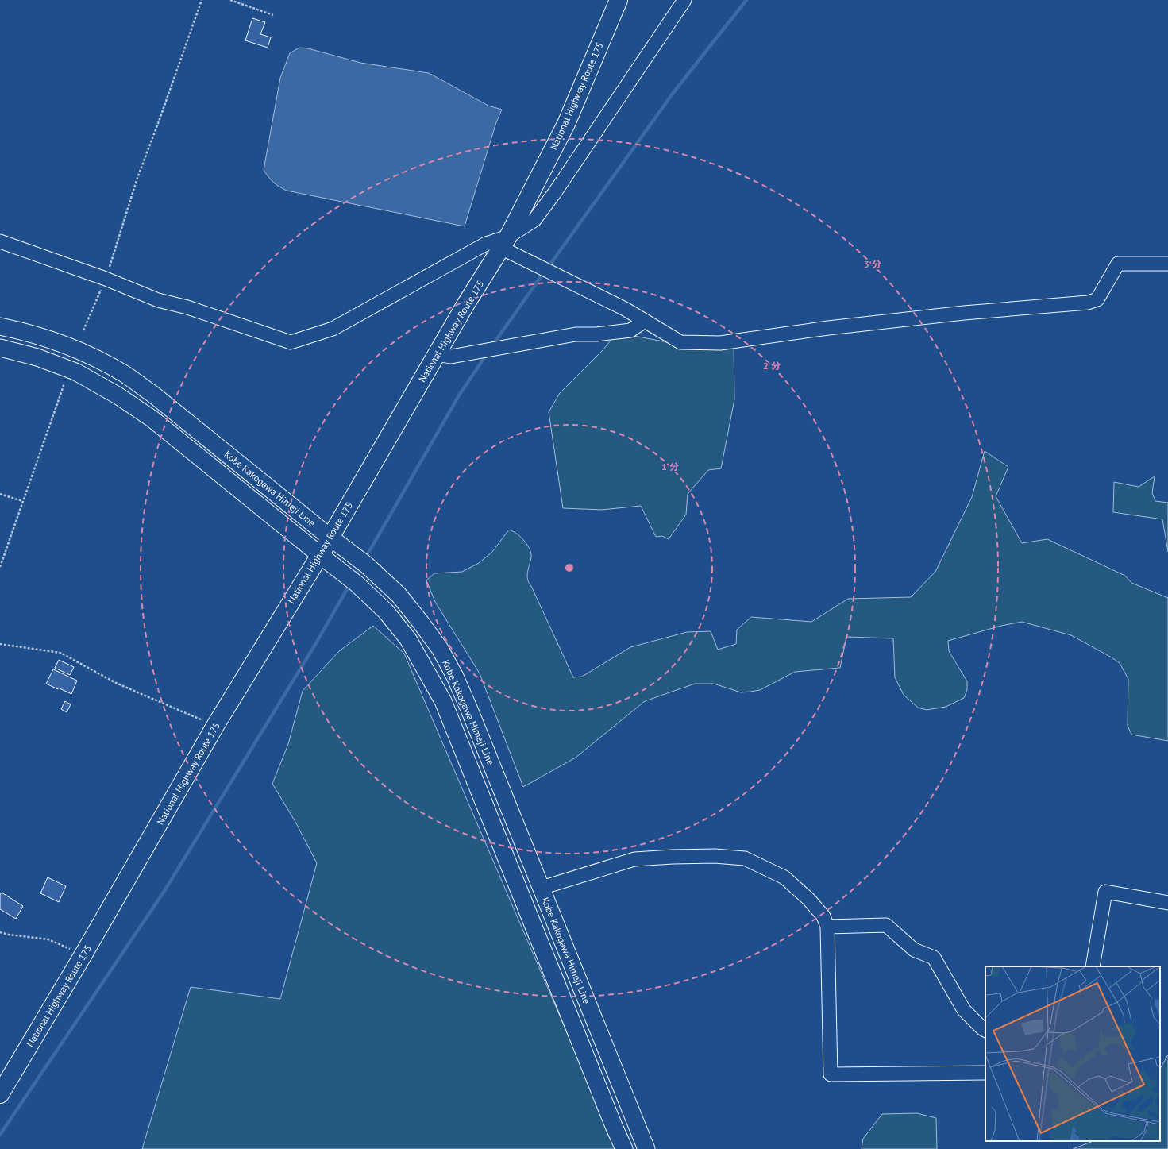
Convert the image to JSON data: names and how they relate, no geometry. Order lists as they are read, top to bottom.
{
  "streets": {
    "highway": ["National Highway Route 175"],
    "main road": ["Kobe Kakogawa Himeji Line"]
  },
  "crossings": [
    ["National Highway Route 175", "Kobe Kakogawa Himeji Line"]
  ],
  "rings": ["3 分", "2 分", "1 分"]
}
